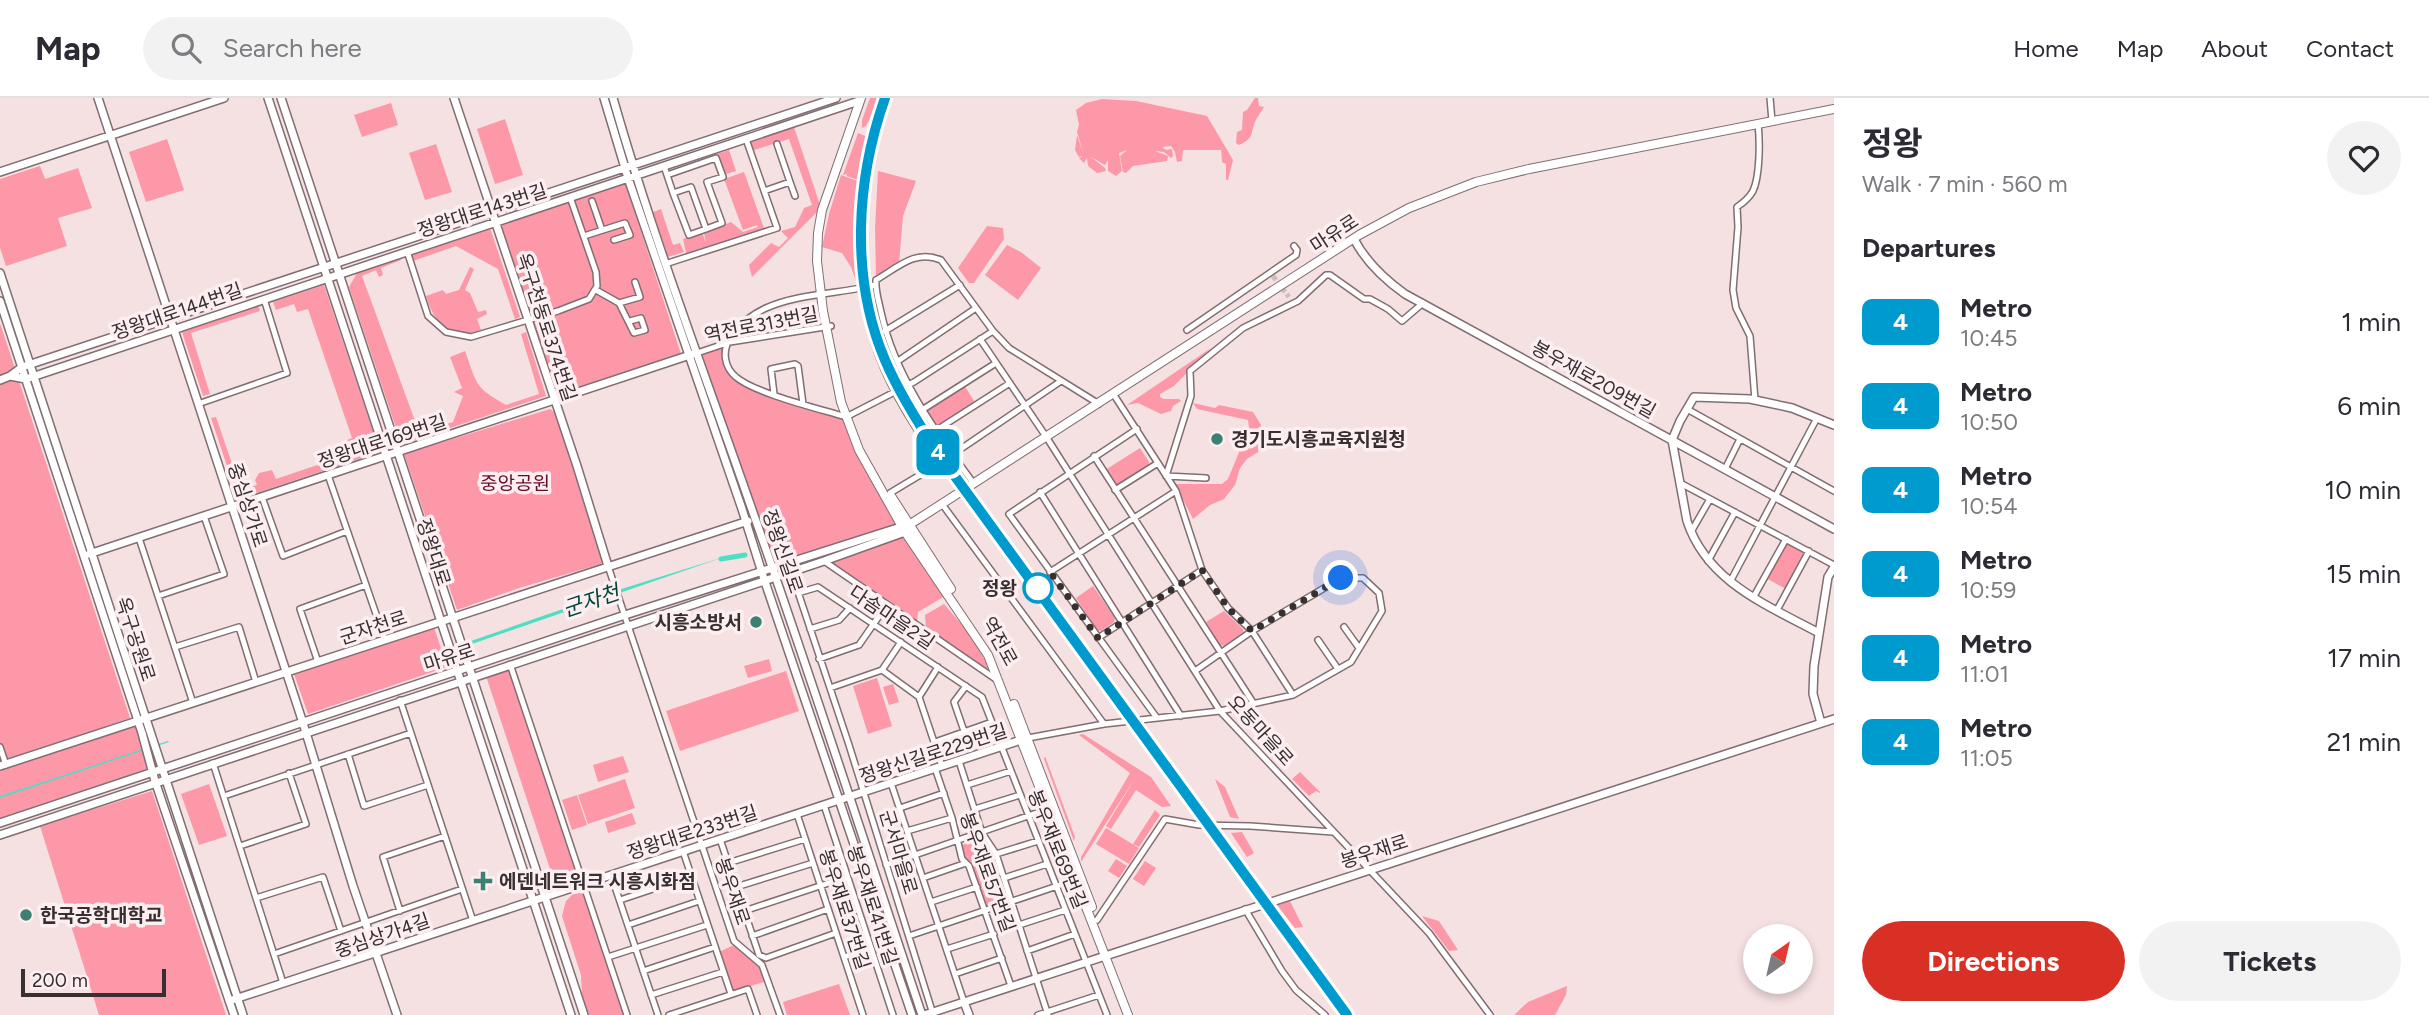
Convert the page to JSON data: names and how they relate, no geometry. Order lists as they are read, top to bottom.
{
  "streets": {
    "main road": ["마유로", "역전로"],
    "street": [
      "정왕대로143번길",
      "정왕대로144번길",
      "역전로313번길",
      "옥구천동로374번길",
      "봉우재로209번길",
      "정왕대로169번길",
      "중심상가로",
      "정왕신길로",
      "정왕대로",
      "다솜마을2길",
      "군자천로",
      "옥구공원로",
      "오동마을로",
      "정왕신길로229번길",
      "정왕대로233번길",
      "봉우재로69번길",
      "봉우재로",
      "군서마을로",
      "봉우재로57번길",
      "봉우재로41번길",
      "봉우재로37번길",
      "중심상가4길"
    ]
  },
  "crossings": [
    ["정왕대로143번길", "정왕대로144번길"],
    ["정왕대로143번길", "옥구천동로374번길"],
    ["정왕대로143번길", "정왕신길로"],
    ["정왕대로143번길", "정왕대로"],
    ["정왕대로143번길", "역전로"],
    ["마유로", "봉우재로209번길"],
    ["마유로", "중심상가로"],
    ["마유로", "정왕신길로"],
    ["마유로", "정왕대로"],
    ["마유로", "옥구공원로"],
    ["마유로", "역전로"],
    ["마유로", "오동마을로"],
    ["마유로", "봉우재로"],
    ["마유로", "군서마을로"],
    ["정왕대로144번길", "중심상가로"],
    ["정왕대로144번길", "정왕대로"],
    ["정왕대로144번길", "옥구공원로"],
    ["역전로313번길", "정왕대로169번길"],
    ["역전로313번길", "정왕신길로"],
    ["역전로313번길", "역전로"],
    ["옥구천동로374번길", "정왕대로169번길"],
    ["옥구천동로374번길", "군자천로"],
    ["옥구천동로374번길", "봉우재로"],
    ["정왕대로169번길", "중심상가로"],
    ["정왕대로169번길", "정왕신길로"],
    ["정왕대로169번길", "정왕대로"],
    ["정왕대로169번길", "옥구공원로"],
    ["중심상가로", "군자천로"],
    ["중심상가로", "중심상가4길"],
    ["정왕신길로", "군자천로"],
    ["정왕신길로", "정왕신길로229번길"],
    ["정왕신길로", "정왕대로233번길"],
    ["정왕신길로", "봉우재로"],
    ["정왕신길로", "군서마을로"],
    ["정왕대로", "군자천로"],
    ["정왕대로", "정왕대로233번길"],
    ["정왕대로", "중심상가4길"],
    ["다솜마을2길", "정왕신길로229번길"],
    ["다솜마을2길", "봉우재로69번길"],
    ["다솜마을2길", "군서마을로"],
    ["군자천로", "옥구공원로"],
    ["군자천로", "봉우재로"],
    ["옥구공원로", "중심상가4길"],
    ["역전로", "정왕신길로229번길"],
    ["역전로", "봉우재로"],
    ["오동마을로", "봉우재로"],
    ["정왕신길로229번길", "정왕대로233번길"],
    ["정왕신길로229번길", "봉우재로69번길"],
    ["정왕신길로229번길", "군서마을로"],
    ["정왕신길로229번길", "봉우재로57번길"],
    ["정왕대로233번길", "봉우재로"],
    ["정왕대로233번길", "봉우재로41번길"],
    ["정왕대로233번길", "봉우재로37번길"],
    ["정왕대로233번길", "중심상가4길"],
    ["봉우재로69번길", "봉우재로"],
    ["봉우재로", "군서마을로"],
    ["봉우재로", "봉우재로57번길"]
  ],
  "water": ["군자천"],
  "parks": ["중앙공원"],
  "places": {
    "other": [
      "경기도시흥교육지원청",
      "정왕",
      "시흥소방서",
      "한국공학대학교"
    ],
    "health": ["에덴네트워크 시흥시화점"]
  },
  "lines": ["metro line 4"],
  "scale_bar": "200 m",
  "north": "top right",
  "page": {
    "header": "Map",
    "search": "Search here",
    "nav": [
      "Home",
      "Map",
      "About",
      "Contact"
    ],
    "on_map": "4",
    "heading": [
      ["정왕", "Walk · 7 min · 560 m"],
      "Departures"
    ],
    "list": [
      {
        "mark": "4",
        "name": "Metro",
        "note": "10:45",
        "value": "1 min"
      },
      {
        "mark": "4",
        "name": "Metro",
        "note": "10:50",
        "value": "6 min"
      },
      {
        "mark": "4",
        "name": "Metro",
        "note": "10:54",
        "value": "10 min"
      },
      {
        "mark": "4",
        "name": "Metro",
        "note": "10:59",
        "value": "15 min"
      },
      {
        "mark": "4",
        "name": "Metro",
        "note": "11:01",
        "value": "17 min"
      },
      {
        "mark": "4",
        "name": "Metro",
        "note": "11:05",
        "value": "21 min"
      }
    ],
    "buttons": ["Directions", "Tickets"],
    "scale": "200 m"
  }
}
